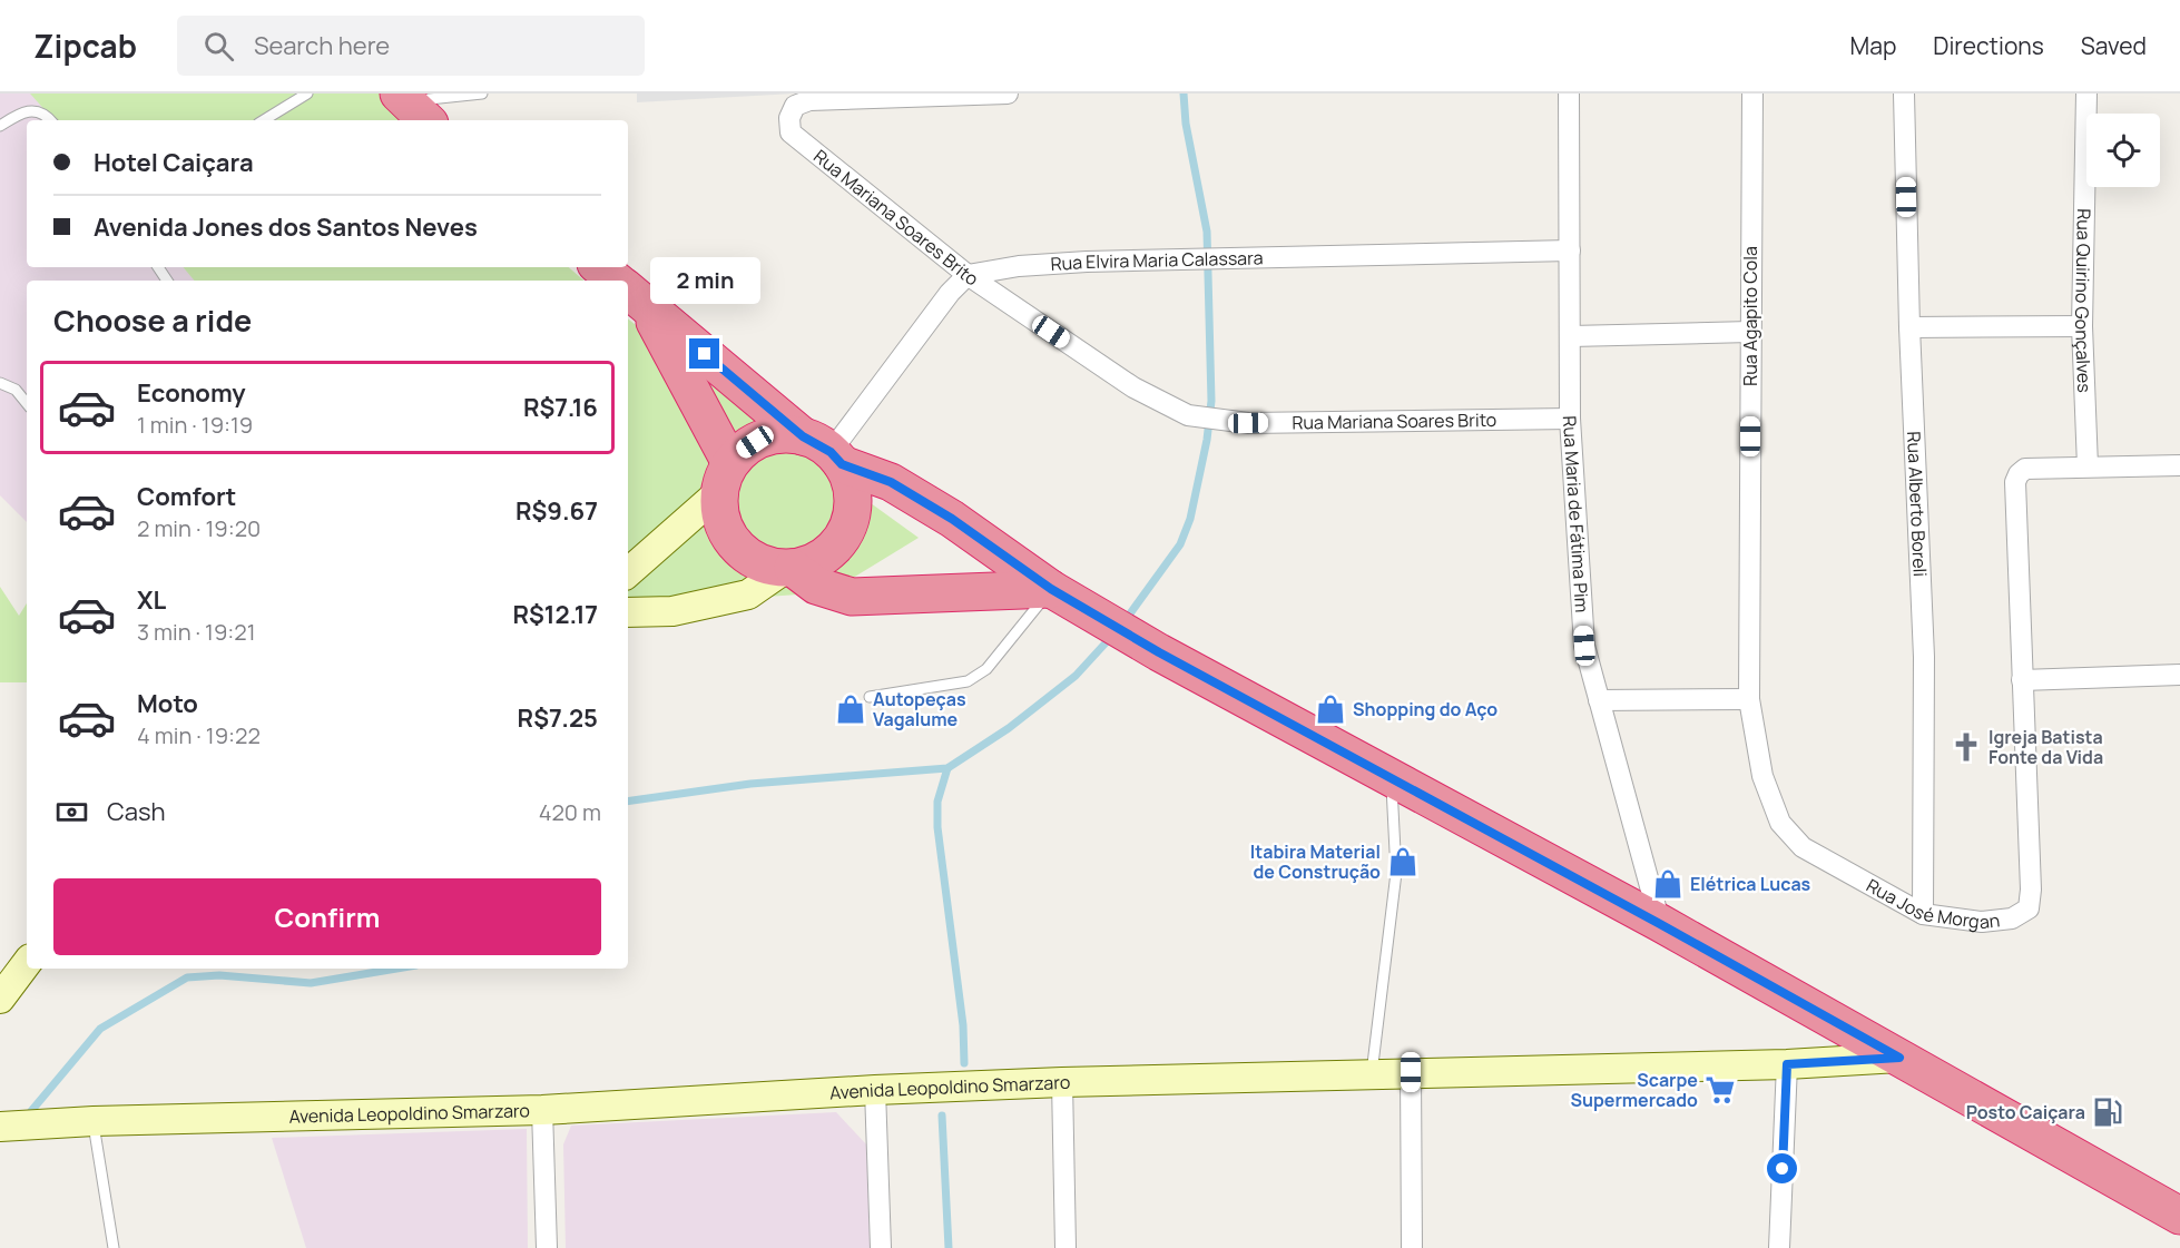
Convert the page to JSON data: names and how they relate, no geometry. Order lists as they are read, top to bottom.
{
  "streets": {
    "street": [
      "Rua Mariana Soares Brito",
      "Rua Elvira Maria Calassara",
      "Rua Quirino Gonçalves",
      "Rua Agapito Cola",
      "Rua Alberto Boreli",
      "Rua Maria de Fátima Pim",
      "Rua José Morgan",
      "Avenida Leopoldino Smarzaro"
    ]
  },
  "crossings": [
    ["Rua Mariana Soares Brito", "Rua Elvira Maria Calassara"],
    ["Rua Mariana Soares Brito", "Rua Maria de Fátima Pim"],
    ["Rua Elvira Maria Calassara", "Rua Maria de Fátima Pim"],
    ["Rua Quirino Gonçalves", "Rua José Morgan"],
    ["Rua Agapito Cola", "Rua José Morgan"],
    ["Rua Alberto Boreli", "Rua José Morgan"]
  ],
  "places": {
    "shop": [
      "Autopeças Vagalume",
      "Shopping do Aço",
      "Itabira Material de Construção",
      "Elétrica Lucas"
    ],
    "church": ["Igreja Batista Fonte da Vida"],
    "supermarket": ["Scarpe Supermercado"],
    "fuel station": ["Posto Caiçara"]
  },
  "page": {
    "header": "Zipcab",
    "search": "Search here",
    "nav": ["Map", "Directions", "Saved"],
    "banner": ["Hotel Caiçara", "Avenida Jones dos Santos Neves"],
    "bubble": "2 min",
    "heading": "Choose a ride",
    "list": [
      {
        "name": "Economy",
        "note": "1 min · 19:19",
        "value": "R$7.16"
      },
      {
        "name": "Comfort",
        "note": "2 min · 19:20",
        "value": "R$9.67"
      },
      {
        "name": "XL",
        "note": "3 min · 19:21",
        "value": "R$12.17"
      },
      {
        "name": "Moto",
        "note": "4 min · 19:22",
        "value": "R$7.25"
      }
    ],
    "pay": ["Cash", "420 m"],
    "buttons": "Confirm"
  }
}
